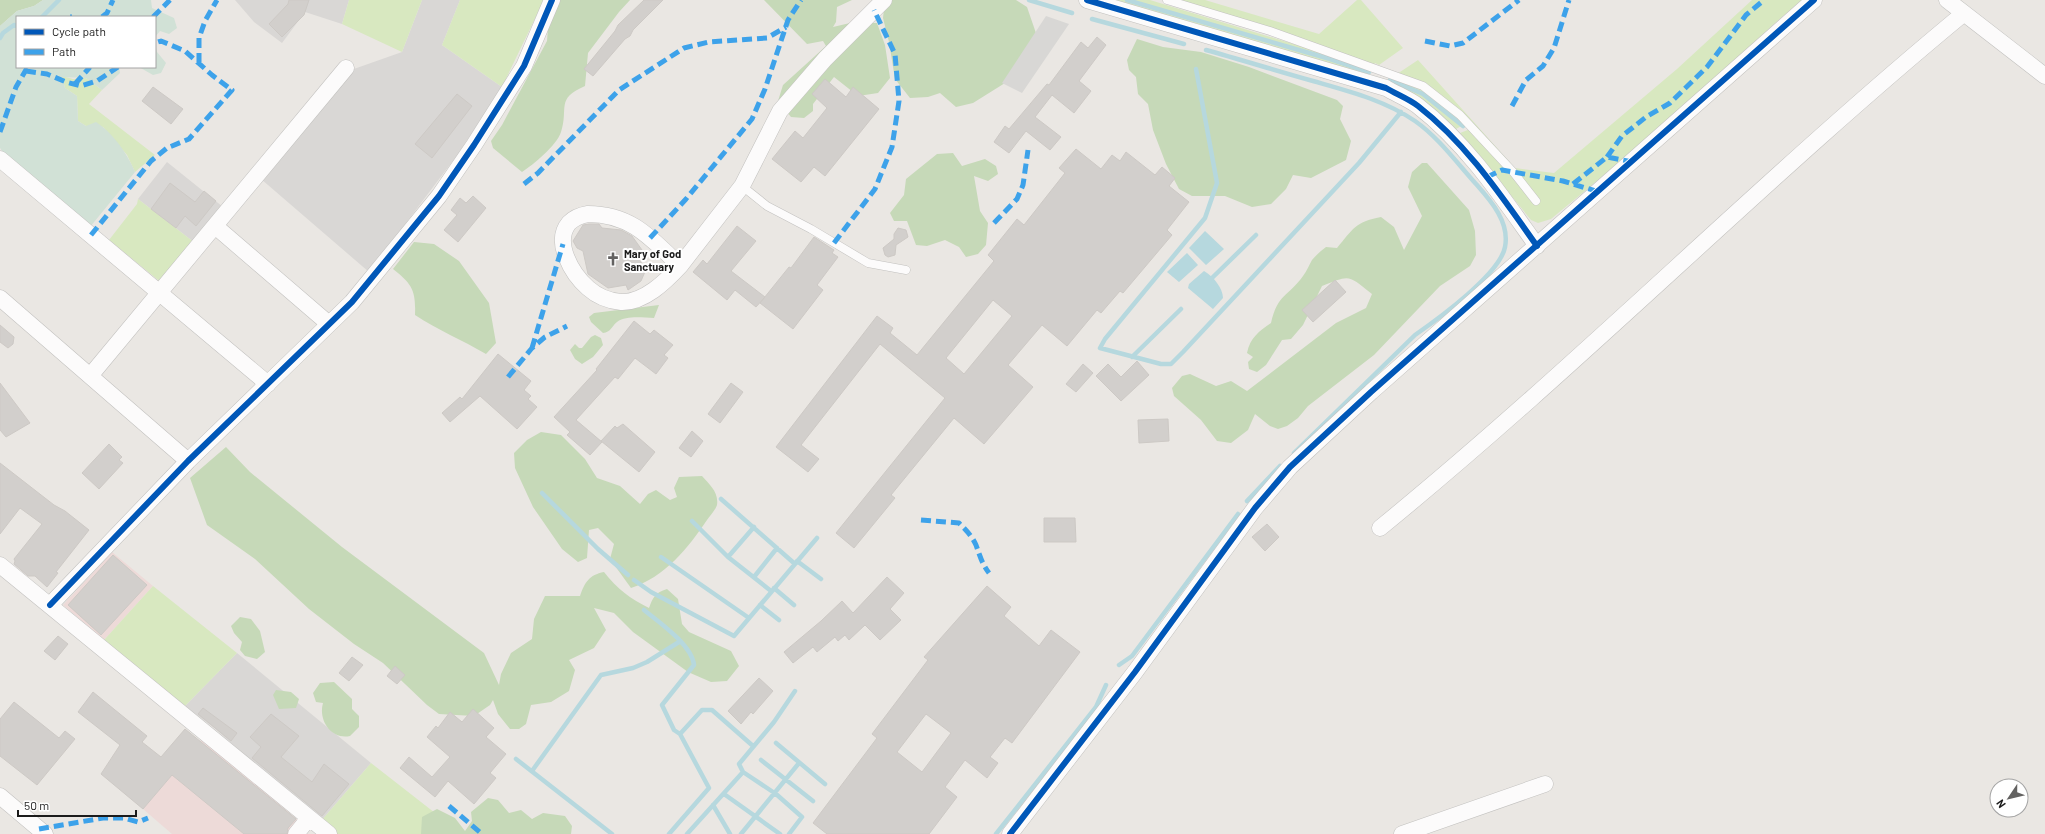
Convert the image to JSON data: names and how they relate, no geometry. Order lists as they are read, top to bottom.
{
  "places": {
    "church": ["Mary of God Sanctuary"]
  },
  "legend": ["Cycle path", "Path"],
  "scale_bar": "50 m",
  "north": "bottom left"
}
